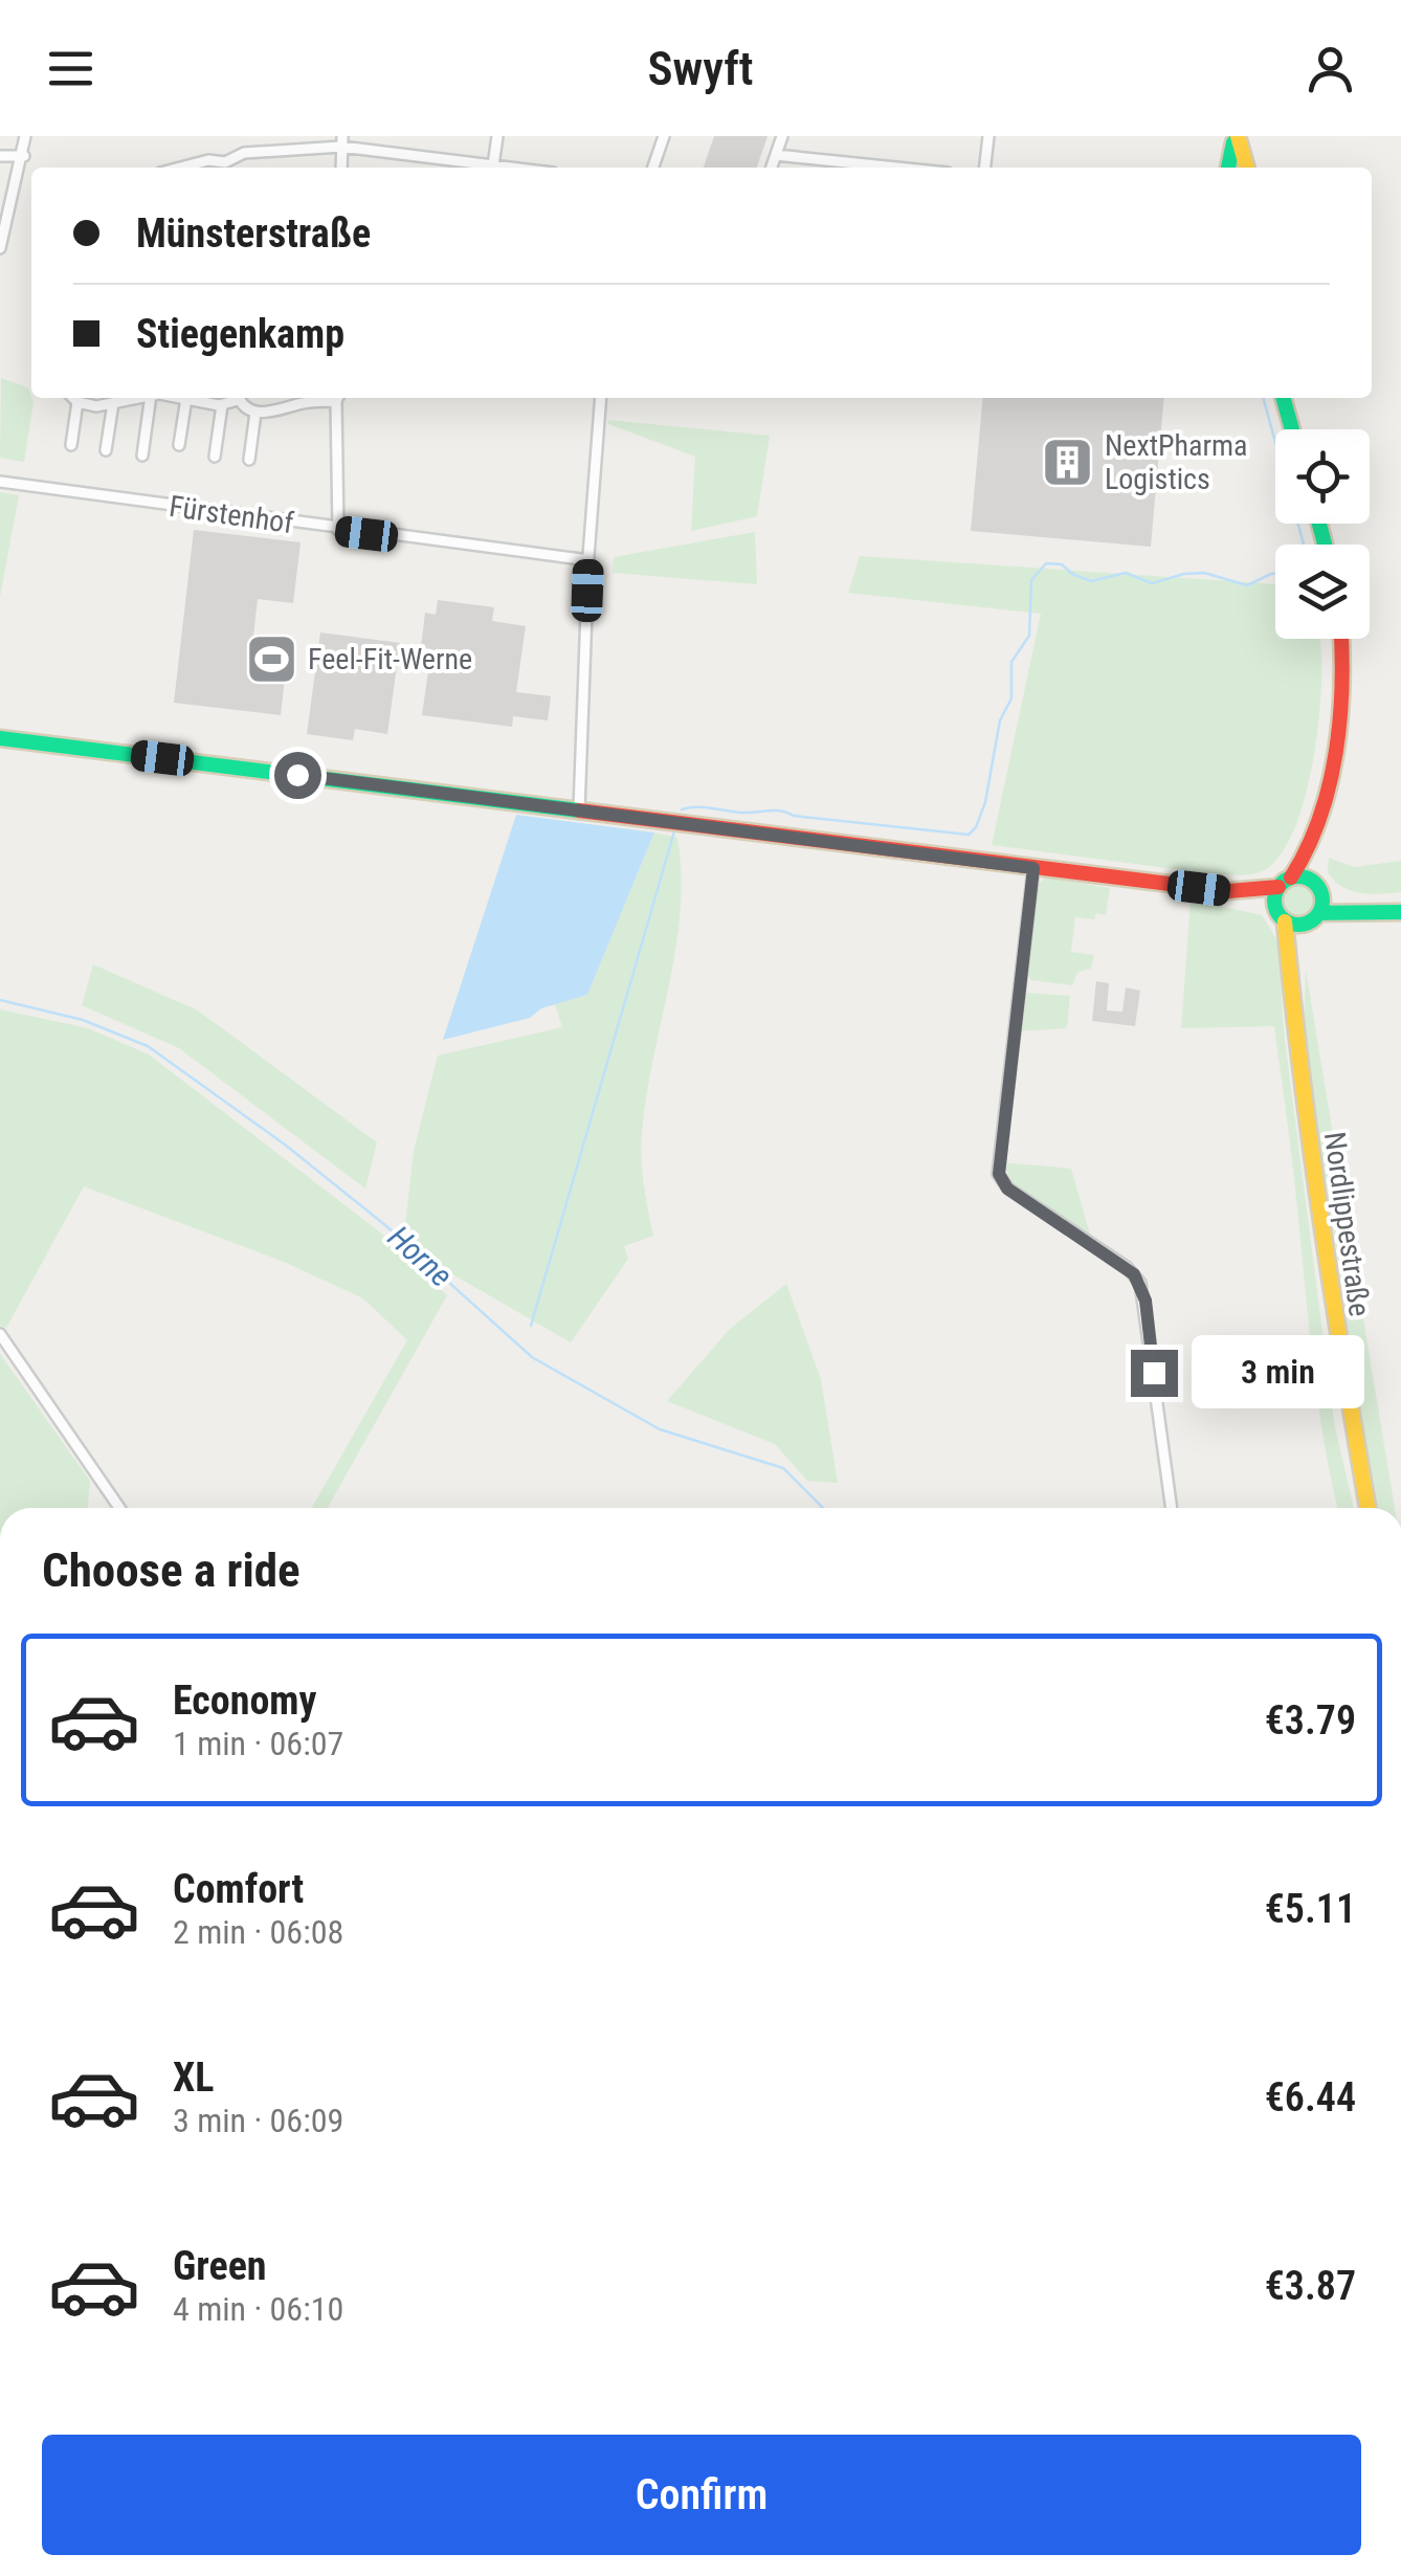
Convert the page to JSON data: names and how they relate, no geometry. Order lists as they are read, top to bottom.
{
  "streets": {
    "main road": ["Nordlippestraße"],
    "street": ["Fürstenhof"]
  },
  "water": ["Horne"],
  "places": {
    "building": ["NextPharma Logistics"],
    "sports": ["Feel-Fit-Werne"]
  },
  "page": {
    "header": "Swyft",
    "banner": ["Münsterstraße", "Stiegenkamp"],
    "bubble": "3 min",
    "heading": "Choose a ride",
    "list": [
      {
        "name": "Economy",
        "note": "1 min · 06:07",
        "value": "€3.79"
      },
      {
        "name": "Comfort",
        "note": "2 min · 06:08",
        "value": "€5.11"
      },
      {
        "name": "XL",
        "note": "3 min · 06:09",
        "value": "€6.44"
      },
      {
        "name": "Green",
        "note": "4 min · 06:10",
        "value": "€3.87"
      }
    ],
    "buttons": "Confirm"
  }
}
